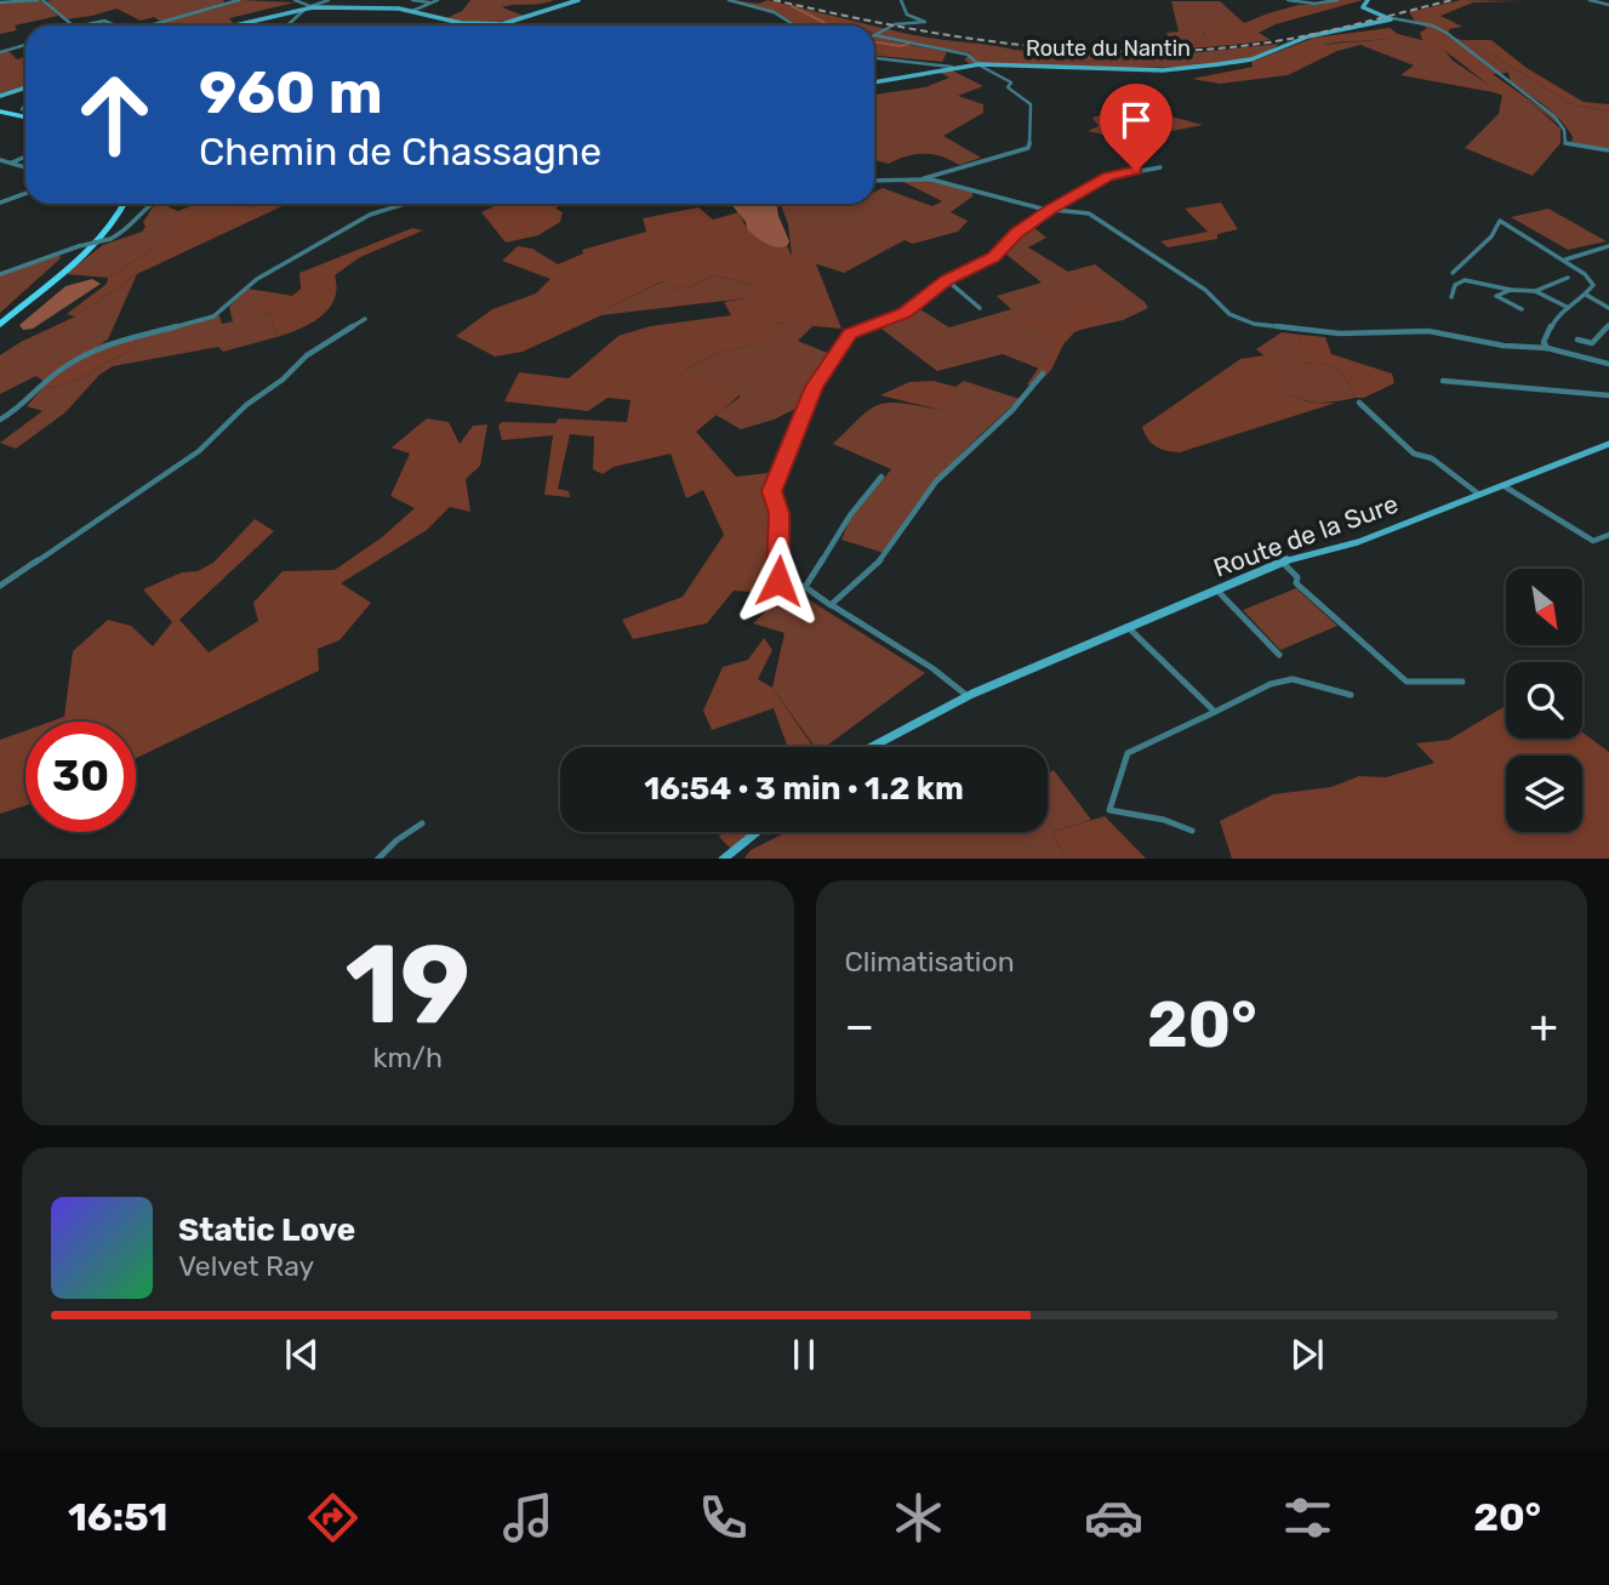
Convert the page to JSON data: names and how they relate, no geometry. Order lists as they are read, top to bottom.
{
  "streets": {
    "main road": ["Route du Nantin", "Route de la Sure"]
  },
  "north": "bottom right",
  "page": {
    "turn": ["960 m", "Chemin de Chassagne"],
    "limit": "30",
    "trip": "16:54 · 3 min · 1.2 km",
    "tile": [
      ["19", "km/h"],
      "Climatisation"
    ],
    "heat": ["−", "20°", "+"],
    "song": ["Static Love", "Velvet Ray"],
    "tabs": ["16:51", "20°"]
  }
}
